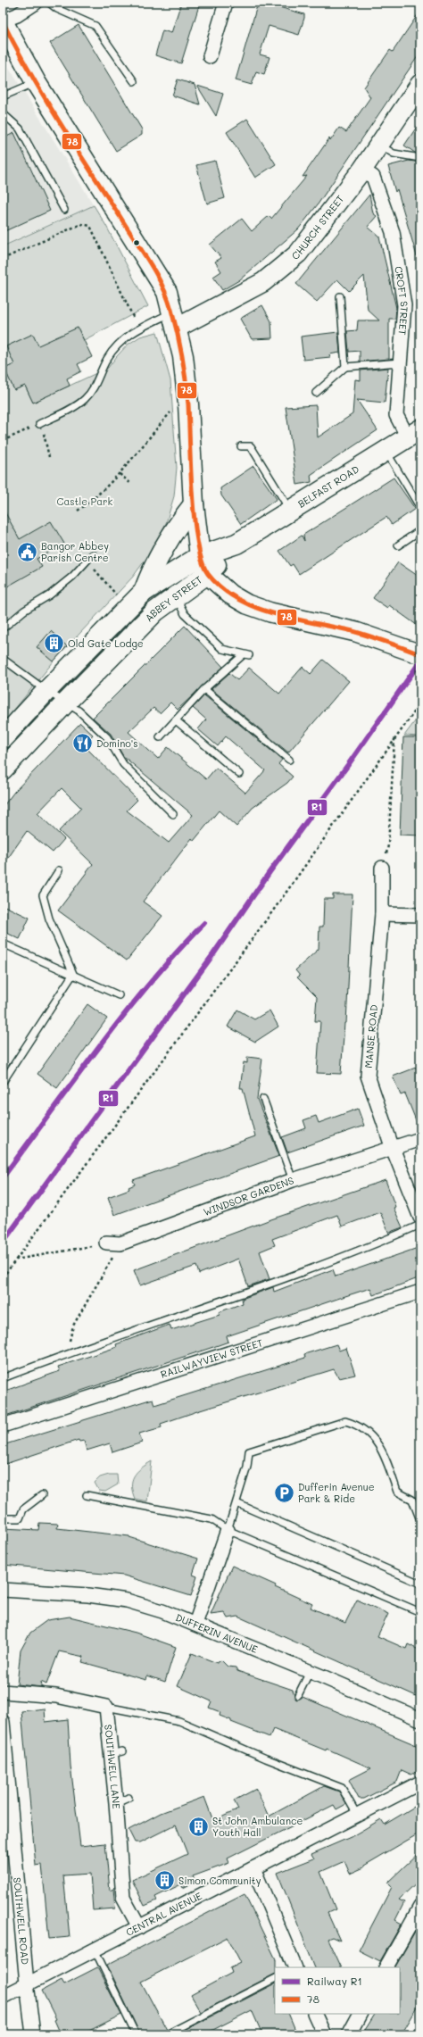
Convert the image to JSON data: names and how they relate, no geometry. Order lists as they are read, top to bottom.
{
  "streets": {
    "main road": ["CHURCH STREET", "BELFAST ROAD", "ABBEY STREET"],
    "street": [
      "CROFT STREET",
      "MANSE ROAD",
      "WINDSOR GARDENS",
      "RAILWAYVIEW STREET",
      "DUFFERIN AVENUE",
      "SOUTHWELL LANE",
      "CENTRAL AVENUE",
      "SOUTHWELL ROAD"
    ]
  },
  "crossings": [
    ["CHURCH STREET", "CROFT STREET"],
    ["CROFT STREET", "BELFAST ROAD"],
    ["BELFAST ROAD", "ABBEY STREET"],
    ["MANSE ROAD", "WINDSOR GARDENS"],
    ["SOUTHWELL LANE", "CENTRAL AVENUE"],
    ["CENTRAL AVENUE", "SOUTHWELL ROAD"]
  ],
  "parks": ["Castle Park"],
  "places": {
    "public building": ["Bangor Abbey Parish Centre"],
    "building": ["Old Gate Lodge", "St John Ambulance Youth Hall", "Simon Community"],
    "restaurant": ["Domino's"],
    "parking": ["Dufferin Avenue Park & Ride"]
  },
  "lines": ["transit line 78", "rail line R1"],
  "legend": ["Railway R1", "78"]
}
